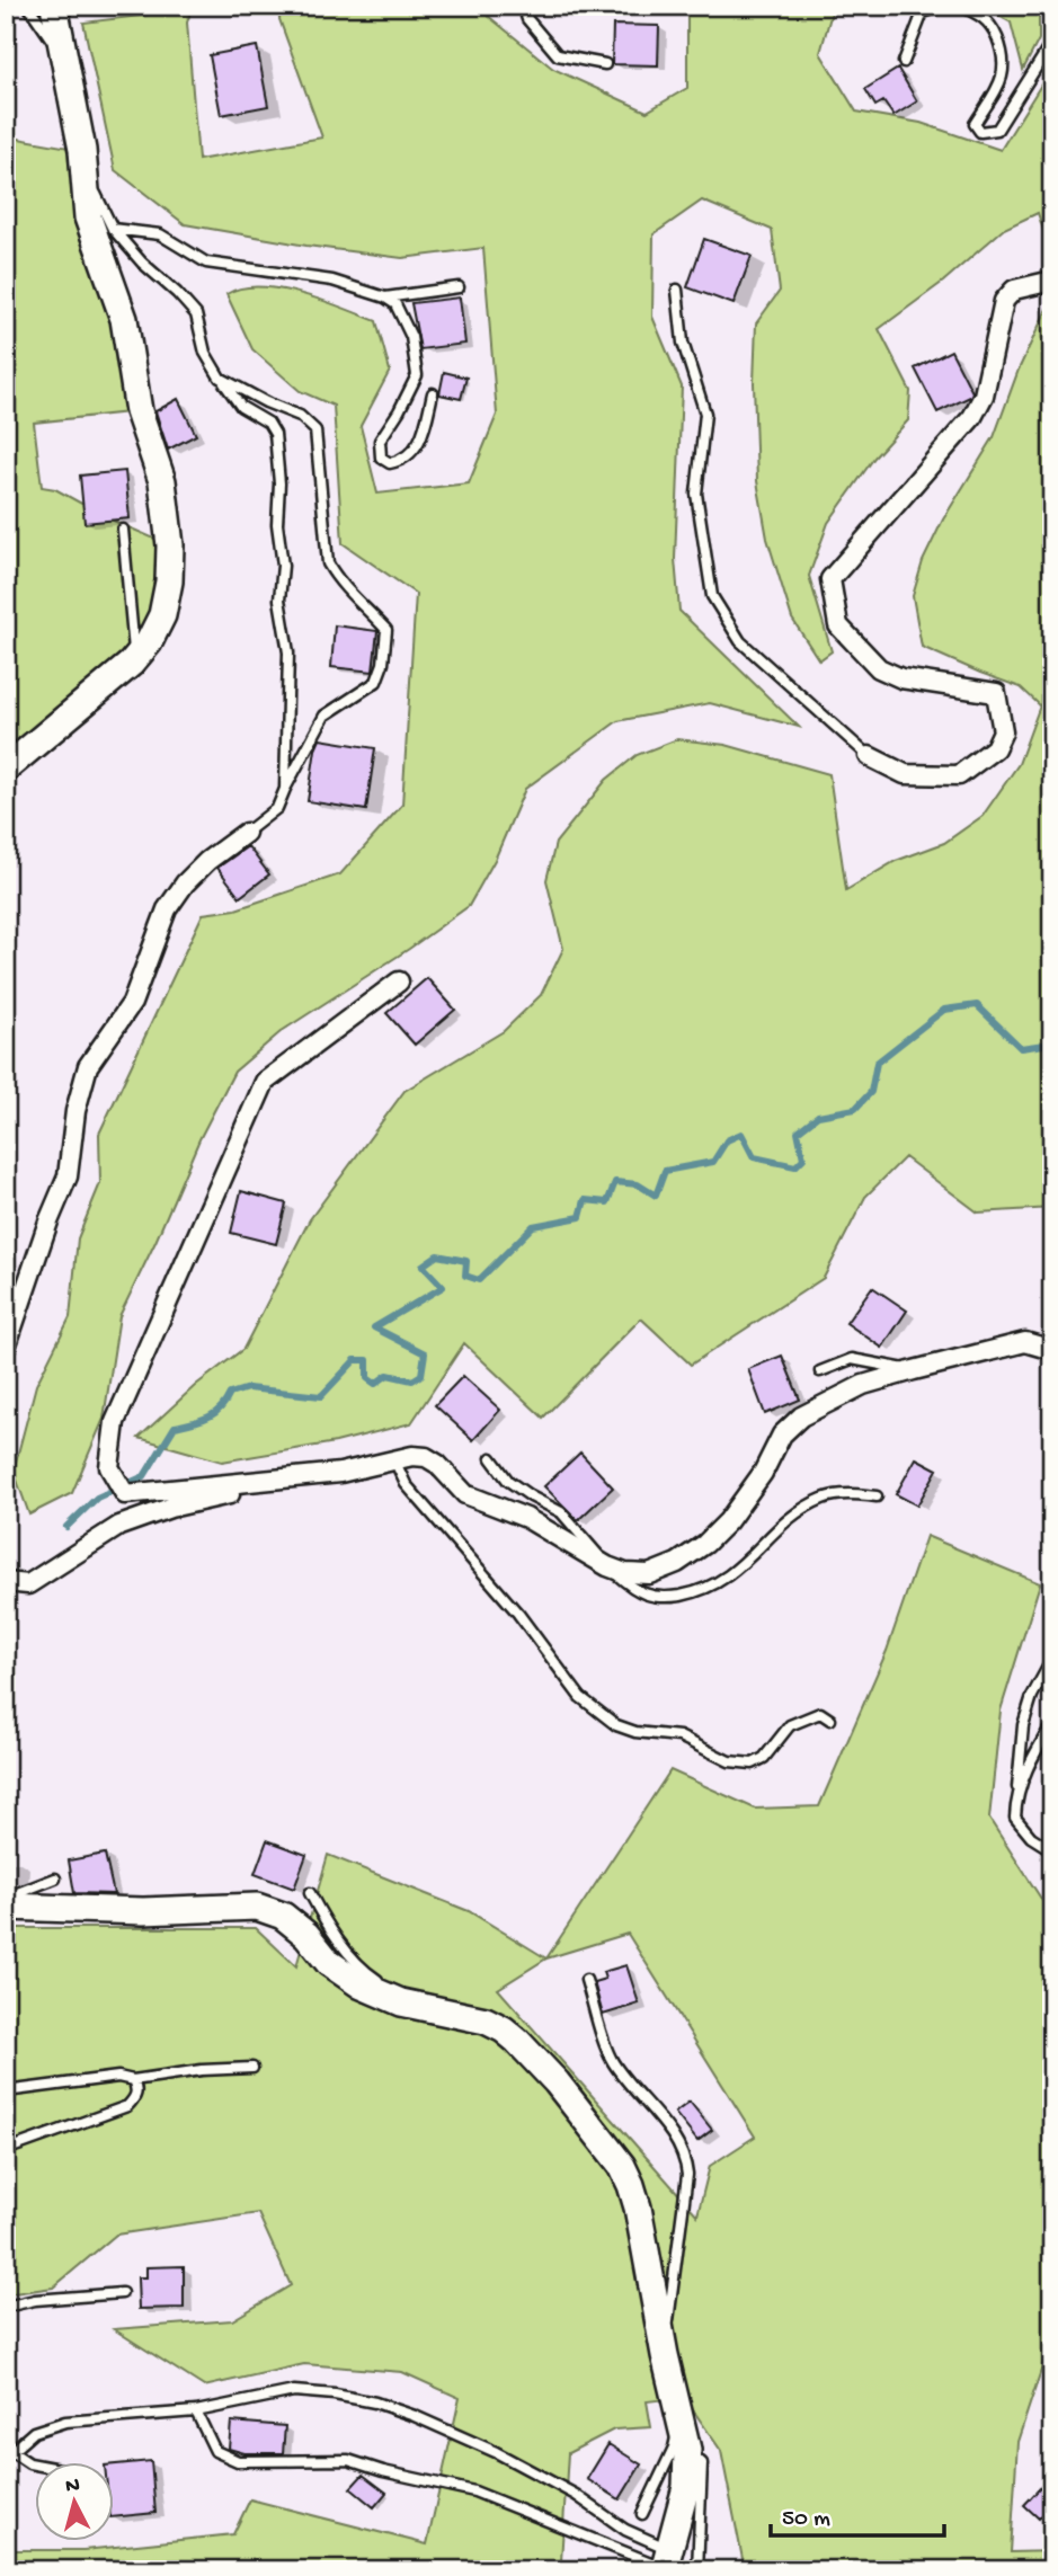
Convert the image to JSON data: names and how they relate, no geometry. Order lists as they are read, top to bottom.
{
  "scale_bar": "50 m",
  "north": "top"
}
